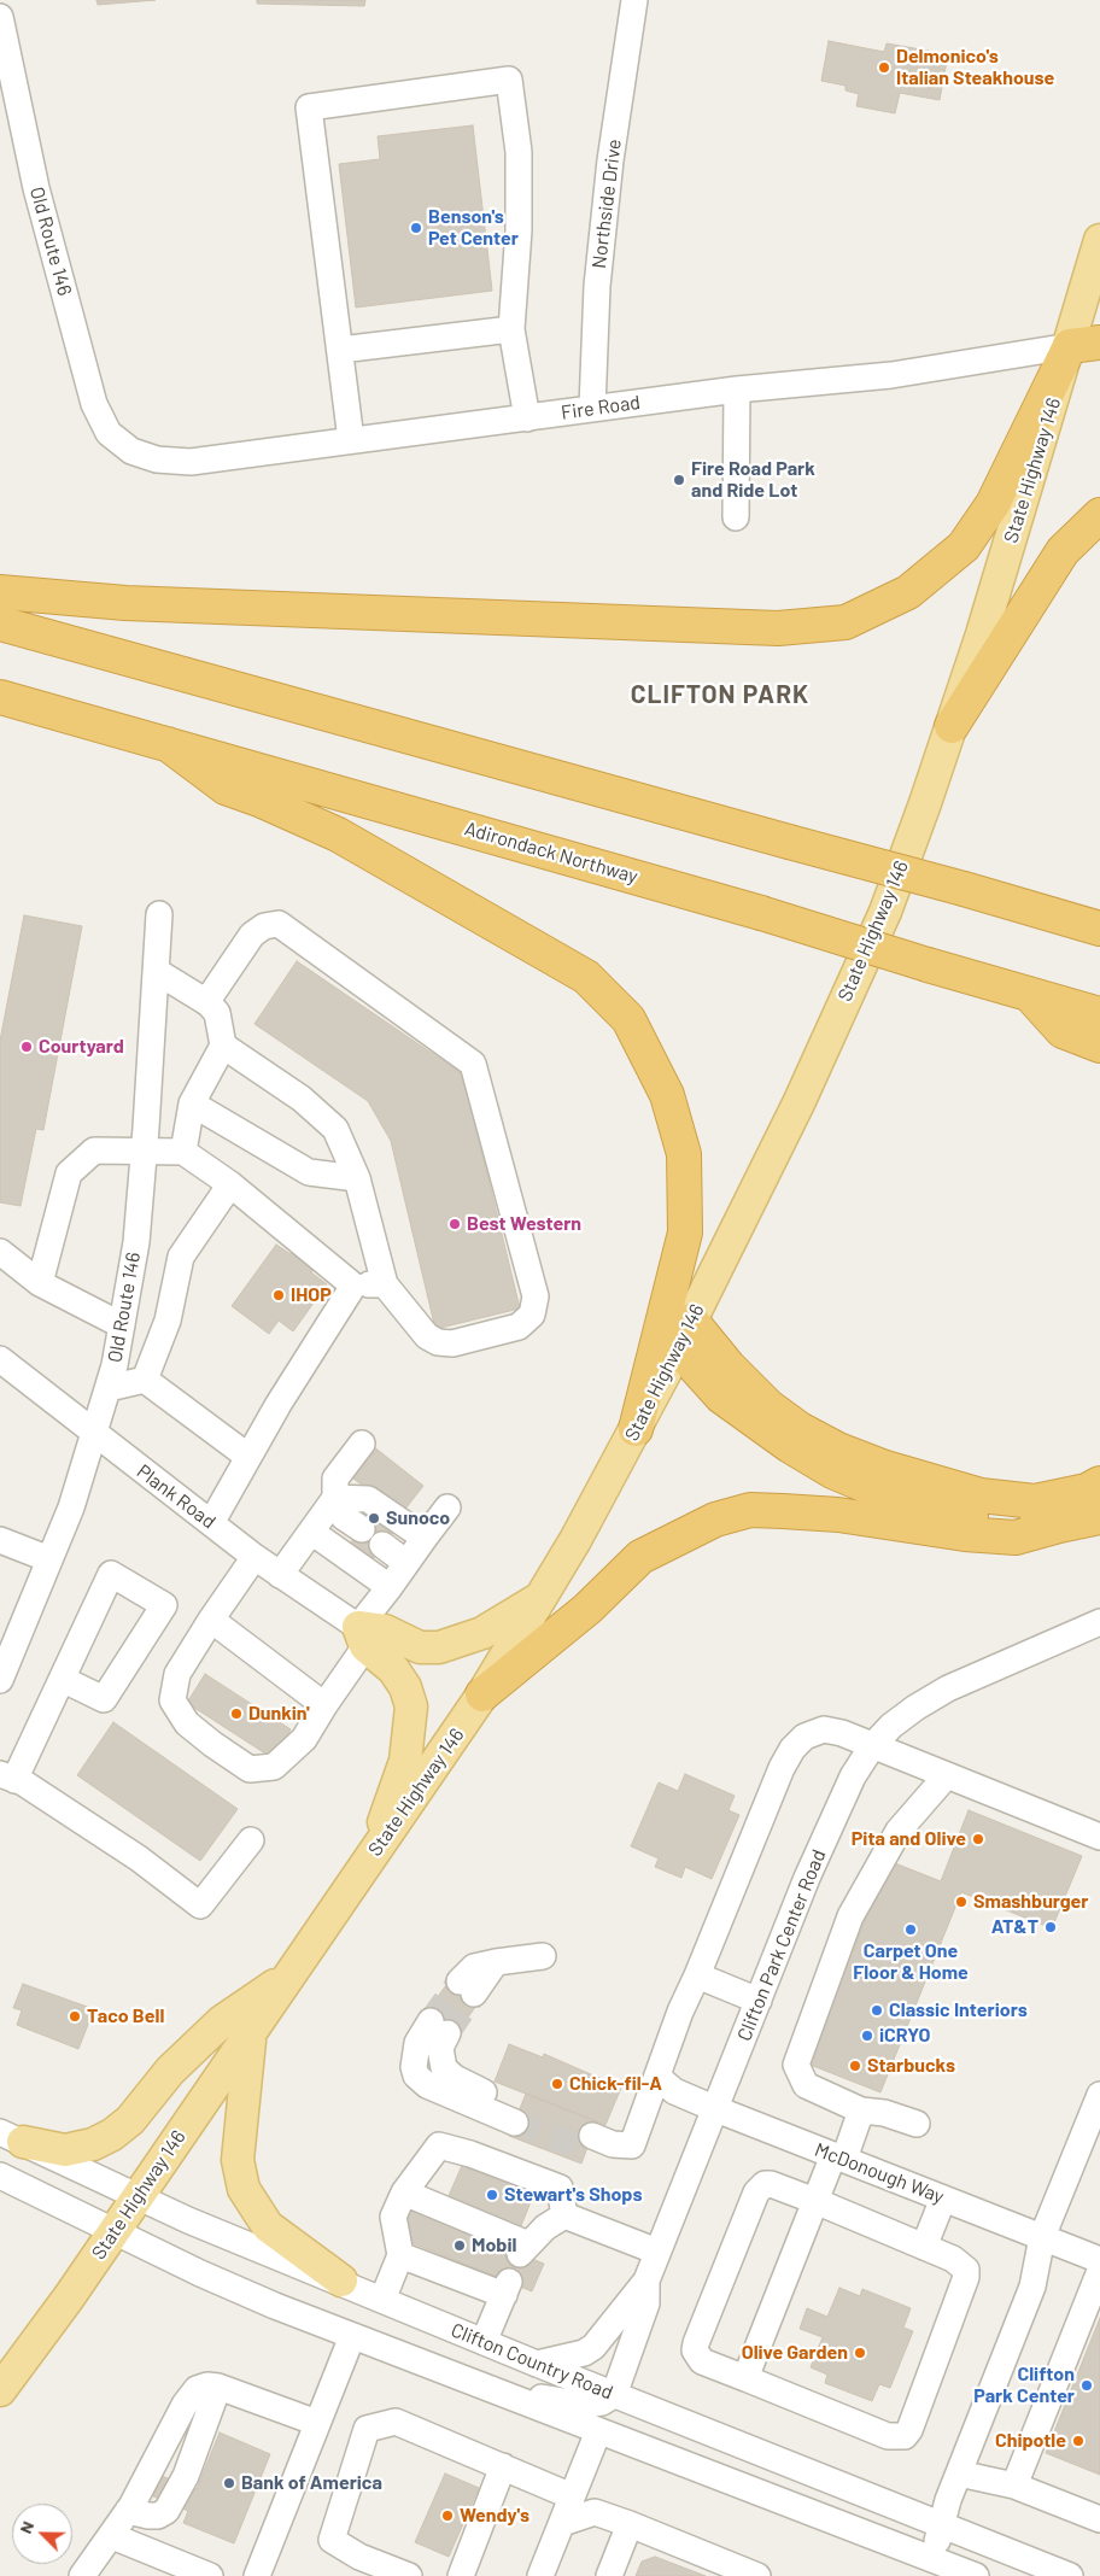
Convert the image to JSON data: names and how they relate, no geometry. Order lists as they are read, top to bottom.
{
  "streets": {
    "highway": ["Adirondack Northway"],
    "main road": ["State Highway 146"],
    "street": [
      "Northside Drive",
      "Old Route 146",
      "Fire Road",
      "Plank Road",
      "Clifton Park Center Road",
      "McDonough Way",
      "Clifton Country Road"
    ]
  },
  "crossings": [
    ["Northside Drive", "Fire Road"],
    ["Old Route 146", "Fire Road"],
    ["Old Route 146", "Plank Road"],
    ["Fire Road", "State Highway 146"],
    ["State Highway 146", "Clifton Country Road"],
    ["Clifton Park Center Road", "McDonough Way"],
    ["Clifton Park Center Road", "Clifton Country Road"]
  ],
  "districts": ["CLIFTON PARK"],
  "places": [
    "Delmonico's Italian Steakhouse",
    "Benson's Pet Center",
    "Fire Road Park and Ride Lot",
    "Courtyard",
    "Best Western",
    "IHOP",
    "Sunoco",
    "Dunkin'",
    "Pita and Olive",
    "Smashburger",
    "AT&T",
    "Carpet One Floor & Home",
    "Classic Interiors",
    "Taco Bell",
    "iCRYO",
    "Starbucks",
    "Chick-fil-A",
    "Stewart's Shops",
    "Mobil",
    "Olive Garden",
    "Clifton Park Center",
    "Chipotle",
    "Bank of America",
    "Wendy's"
  ],
  "north": "top left"
}
